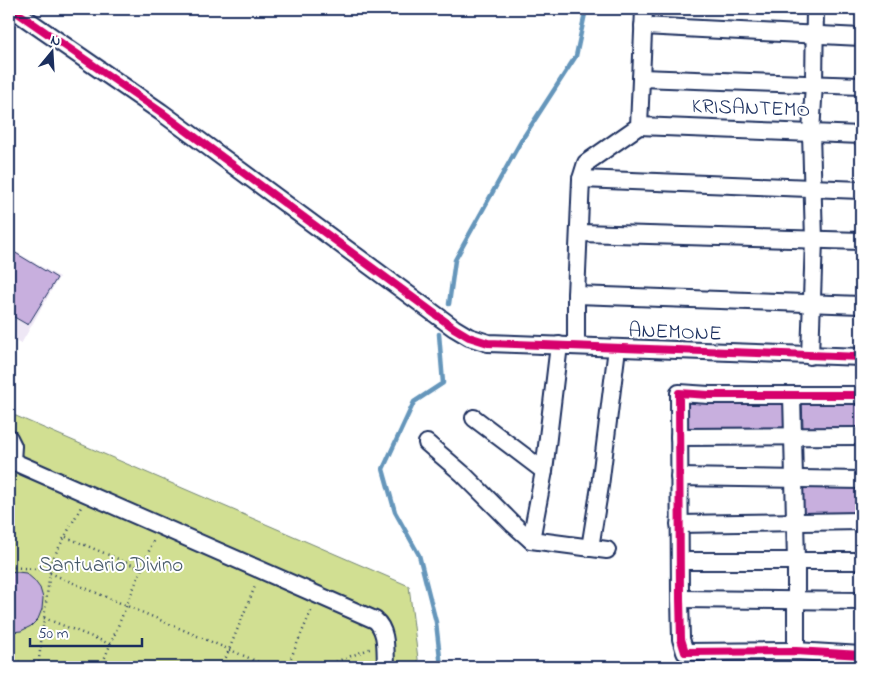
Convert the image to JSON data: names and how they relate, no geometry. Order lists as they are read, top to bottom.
{
  "streets": {
    "street": ["KRISANTEMO", "ANEMONE"]
  },
  "parks": ["Santuario Divino"],
  "scale_bar": "50 m",
  "north": "top"
}
